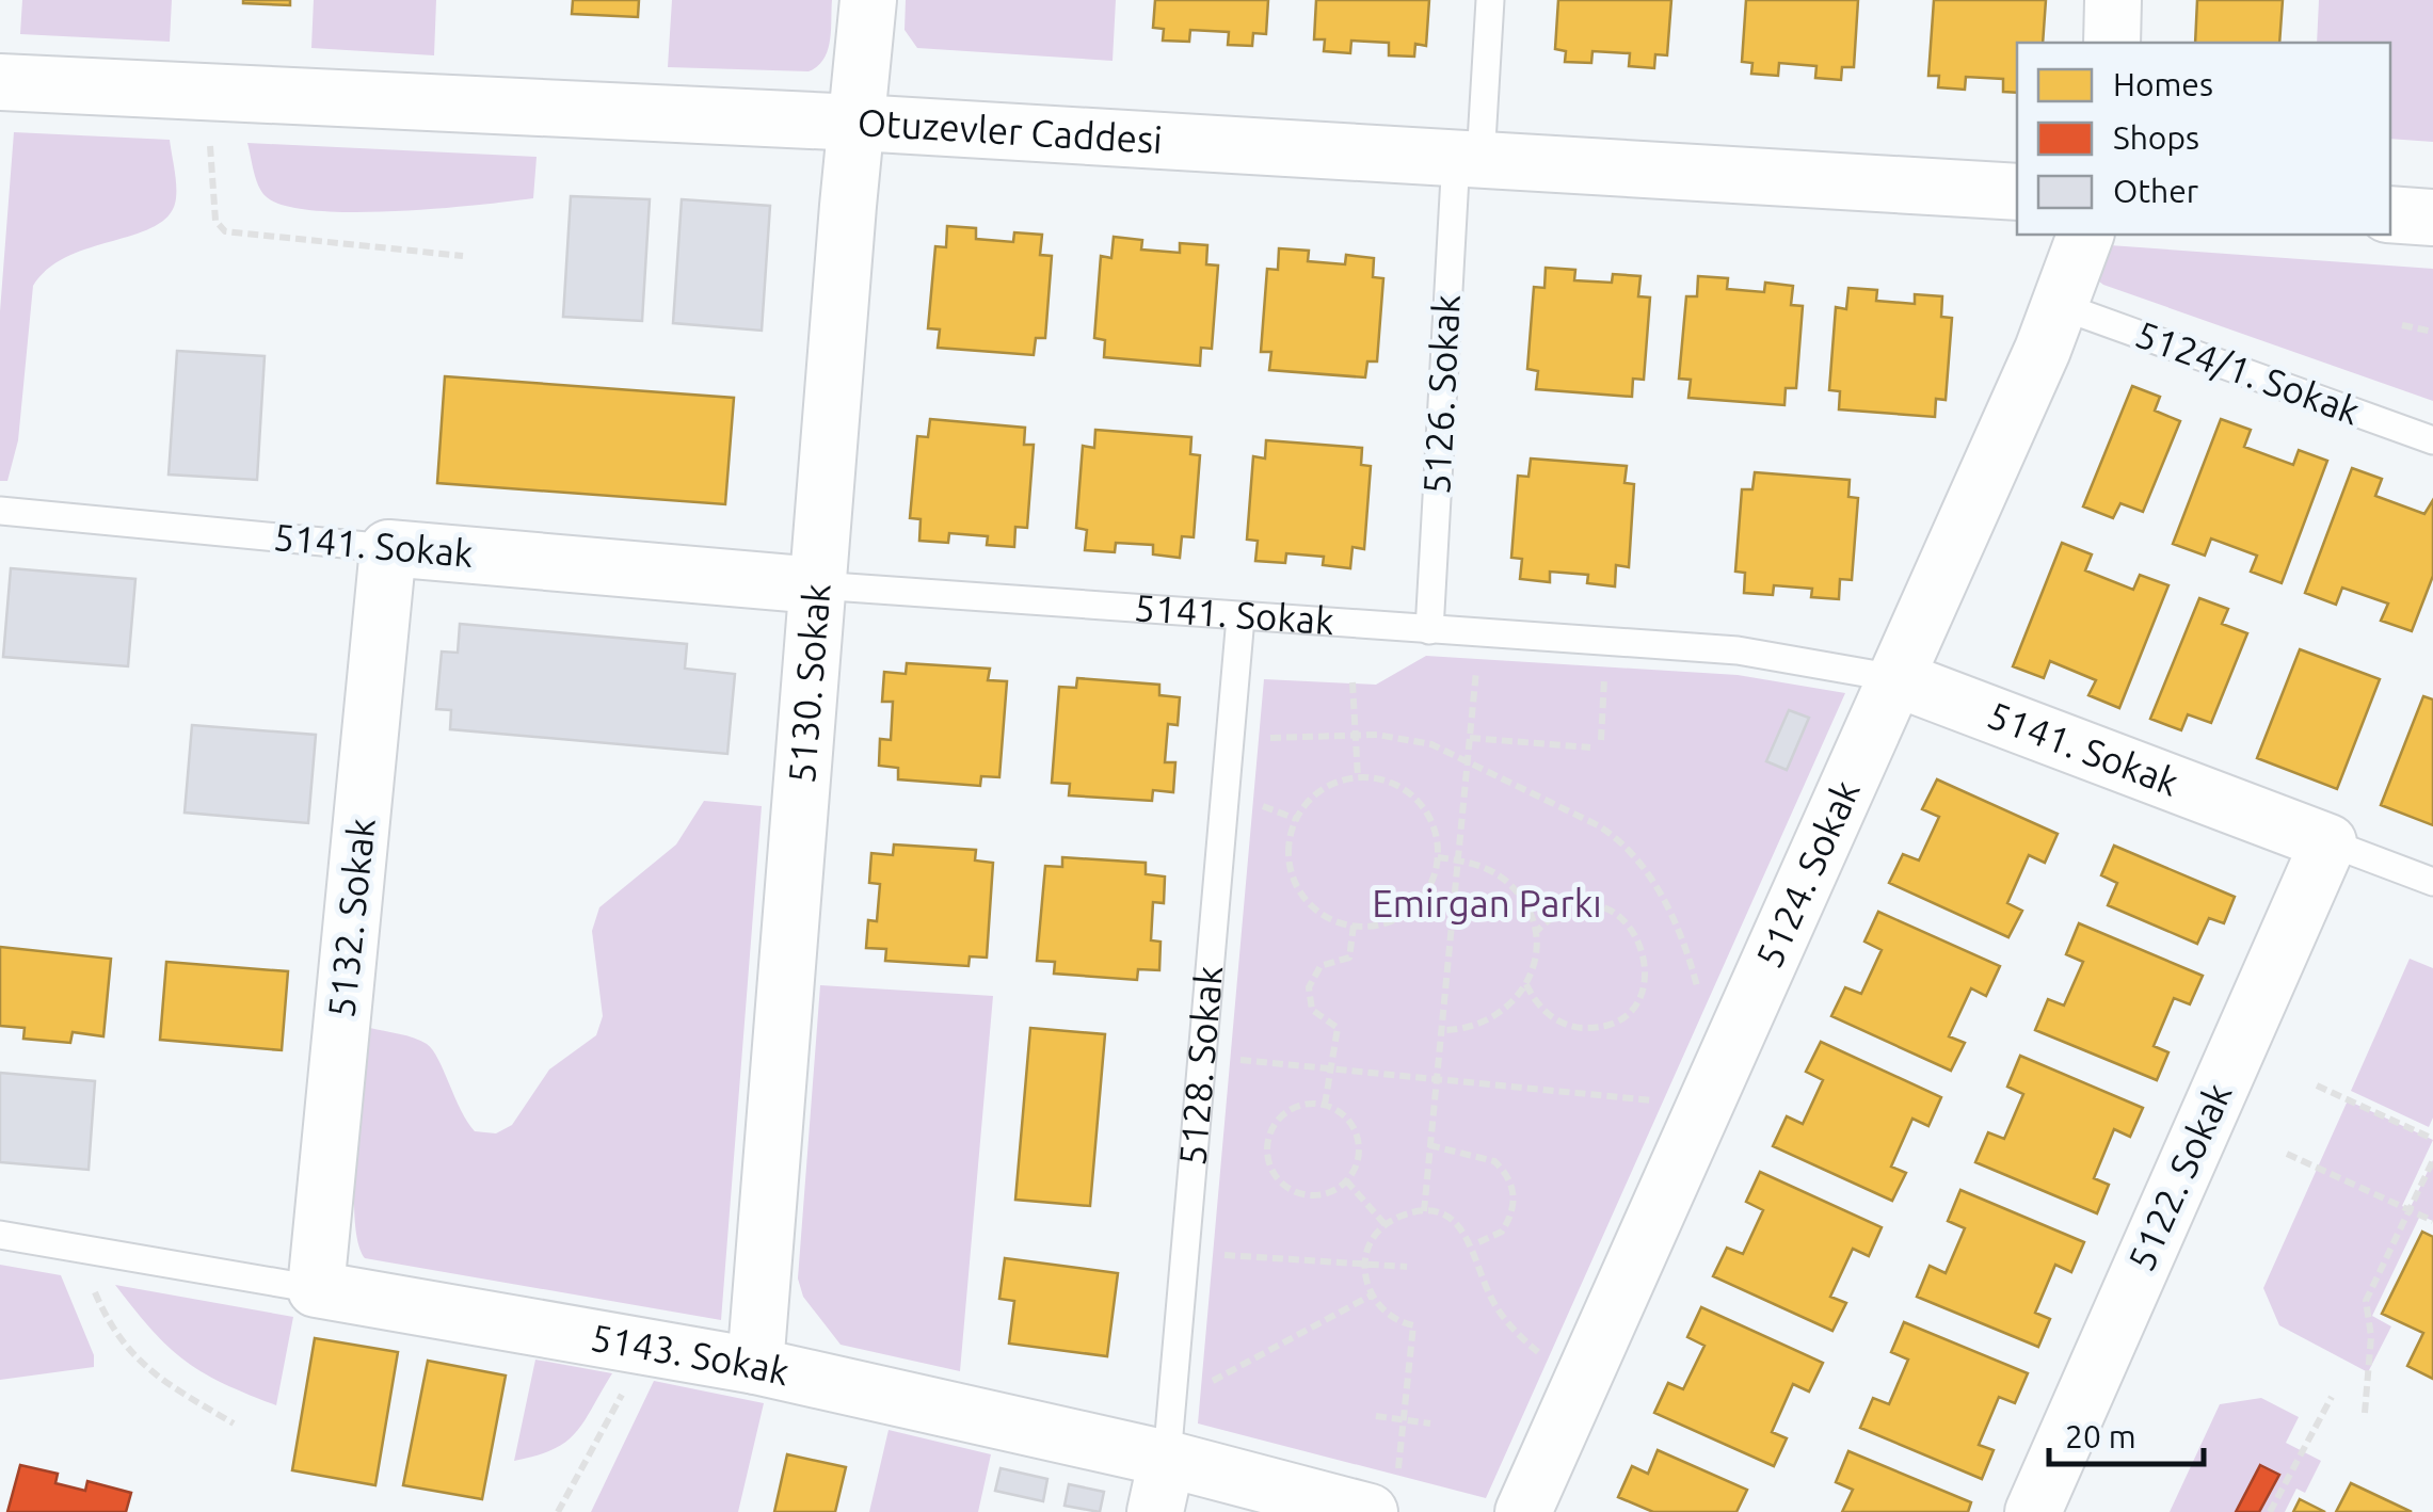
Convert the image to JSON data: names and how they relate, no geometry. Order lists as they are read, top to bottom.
{
  "streets": {
    "street": [
      "Otuzevler Caddesi",
      "5141. Sokak",
      "5130. Sokak",
      "5124. Sokak",
      "5132. Sokak",
      "5122. Sokak",
      "5143. Sokak"
    ],
    "lane": ["5124/1. Sokak", "5126. Sokak", "5128. Sokak"]
  },
  "crossings": [
    ["Otuzevler Caddesi", "5126. Sokak"],
    ["Otuzevler Caddesi", "5130. Sokak"],
    ["5124/1. Sokak", "5124. Sokak"],
    ["5126. Sokak", "5141. Sokak"],
    ["5141. Sokak", "5130. Sokak"],
    ["5141. Sokak", "5124. Sokak"],
    ["5141. Sokak", "5132. Sokak"],
    ["5141. Sokak", "5128. Sokak"],
    ["5141. Sokak", "5122. Sokak"],
    ["5130. Sokak", "5143. Sokak"],
    ["5132. Sokak", "5143. Sokak"],
    ["5128. Sokak", "5143. Sokak"]
  ],
  "parks": ["Emirgan Parkı"],
  "legend": ["Homes", "Shops", "Other"],
  "scale_bar": "20 m"
}
